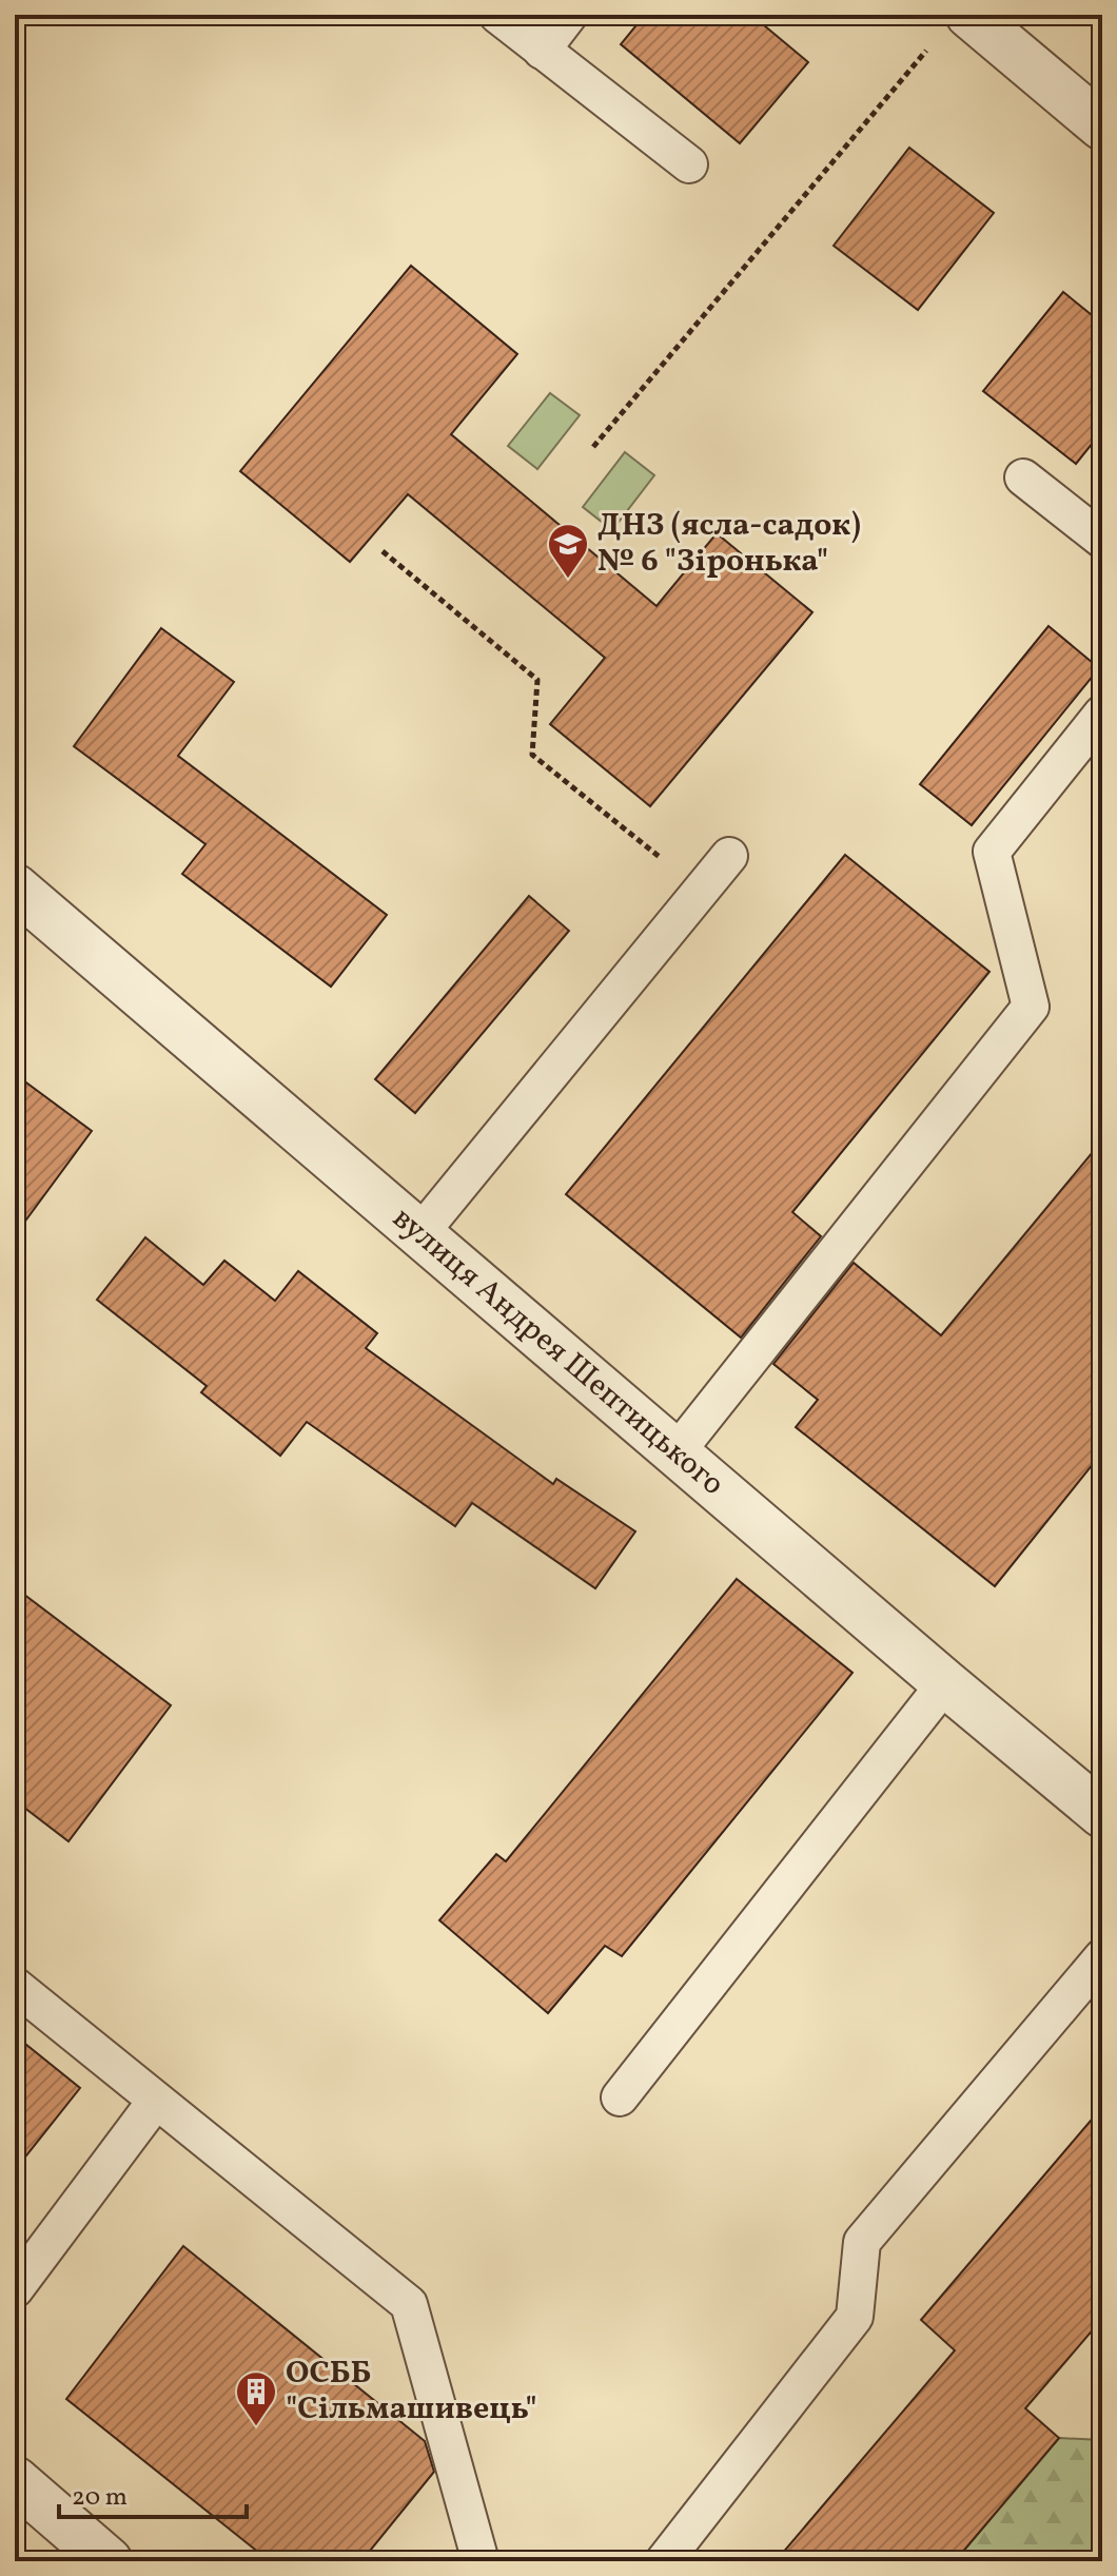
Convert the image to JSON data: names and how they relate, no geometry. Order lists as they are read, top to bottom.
{
  "streets": {
    "street": ["вулиця Андрея Шептицького"]
  },
  "places": {
    "school or university": ["ДНЗ (ясла-садок) № 6 \"Зіронька\""],
    "building": ["ОСББ \"Сільмашивець\""]
  },
  "scale_bar": "20 m"
}
